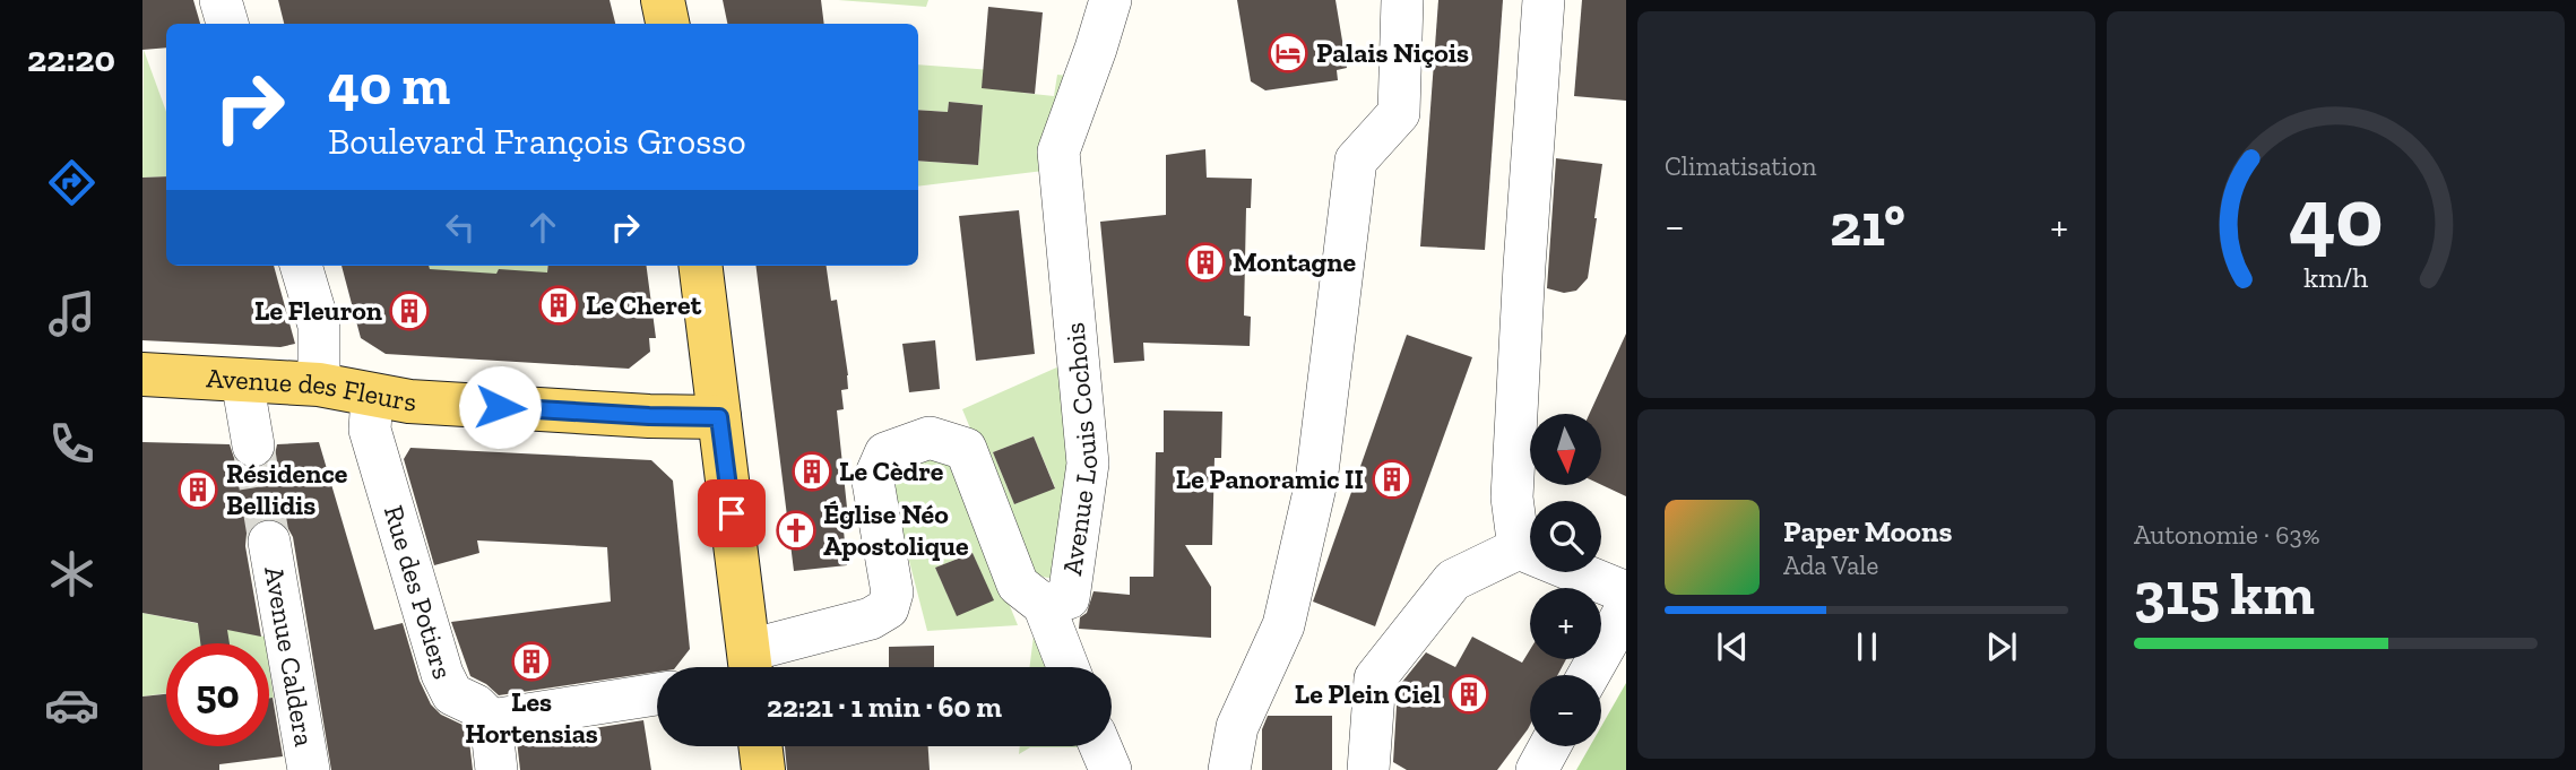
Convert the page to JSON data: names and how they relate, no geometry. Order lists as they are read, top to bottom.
{
  "streets": {
    "main road": ["Avenue des Fleurs"],
    "street": ["Avenue Louis Cochois", "Rue des Potiers", "Avenue Caldera"]
  },
  "crossings": [
    ["Avenue des Fleurs", "Rue des Potiers"]
  ],
  "places": {
    "hotel": ["Palais Niçois"],
    "building": [
      "Montagne",
      "Le Cheret",
      "Le Fleuron",
      "Le Cèdre",
      "Le Panoramic II",
      "Résidence Bellidis",
      "Les Hortensias",
      "Le Plein Ciel"
    ],
    "church": ["Église Néo Apostolique"]
  },
  "north": "bottom",
  "page": {
    "tabs": "22:20",
    "tile": [
      "Climatisation",
      ["Autonomie · 63%", "315 km"]
    ],
    "turn": ["40 m", "Boulevard François Grosso"],
    "heat": ["−", "21°", "+"],
    "map_buttons": ["+", "−"],
    "song": ["Paper Moons", "Ada Vale"],
    "limit": "50",
    "trip": "22:21 · 1 min · 60 m",
    "gauge": ["40", "km/h"]
  }
}
